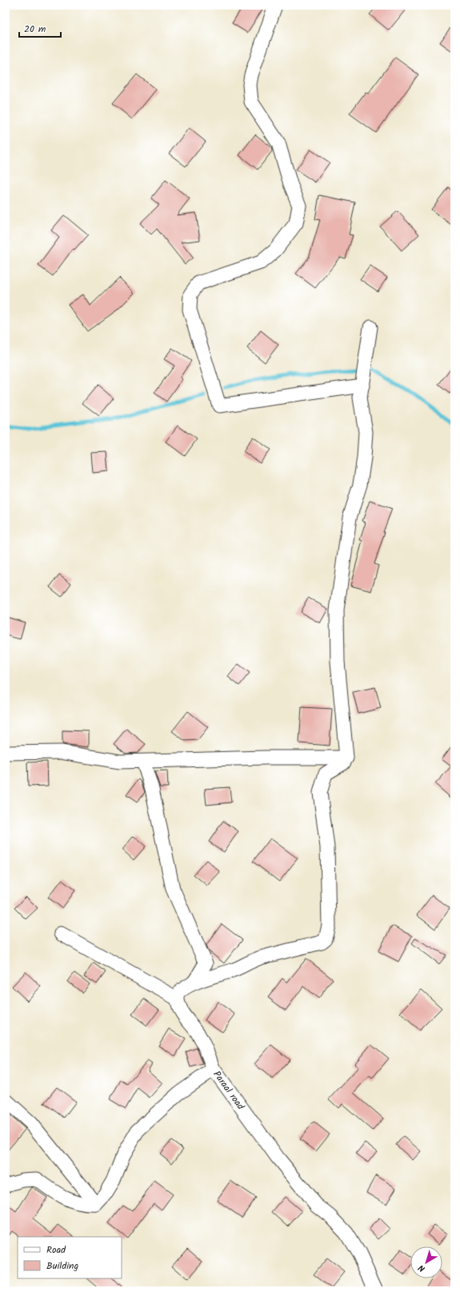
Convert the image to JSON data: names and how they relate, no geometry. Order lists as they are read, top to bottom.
{
  "streets": {
    "street": ["Paraal road"]
  },
  "legend": ["Road", "Building"],
  "scale_bar": "20 m",
  "north": "bottom left"
}
